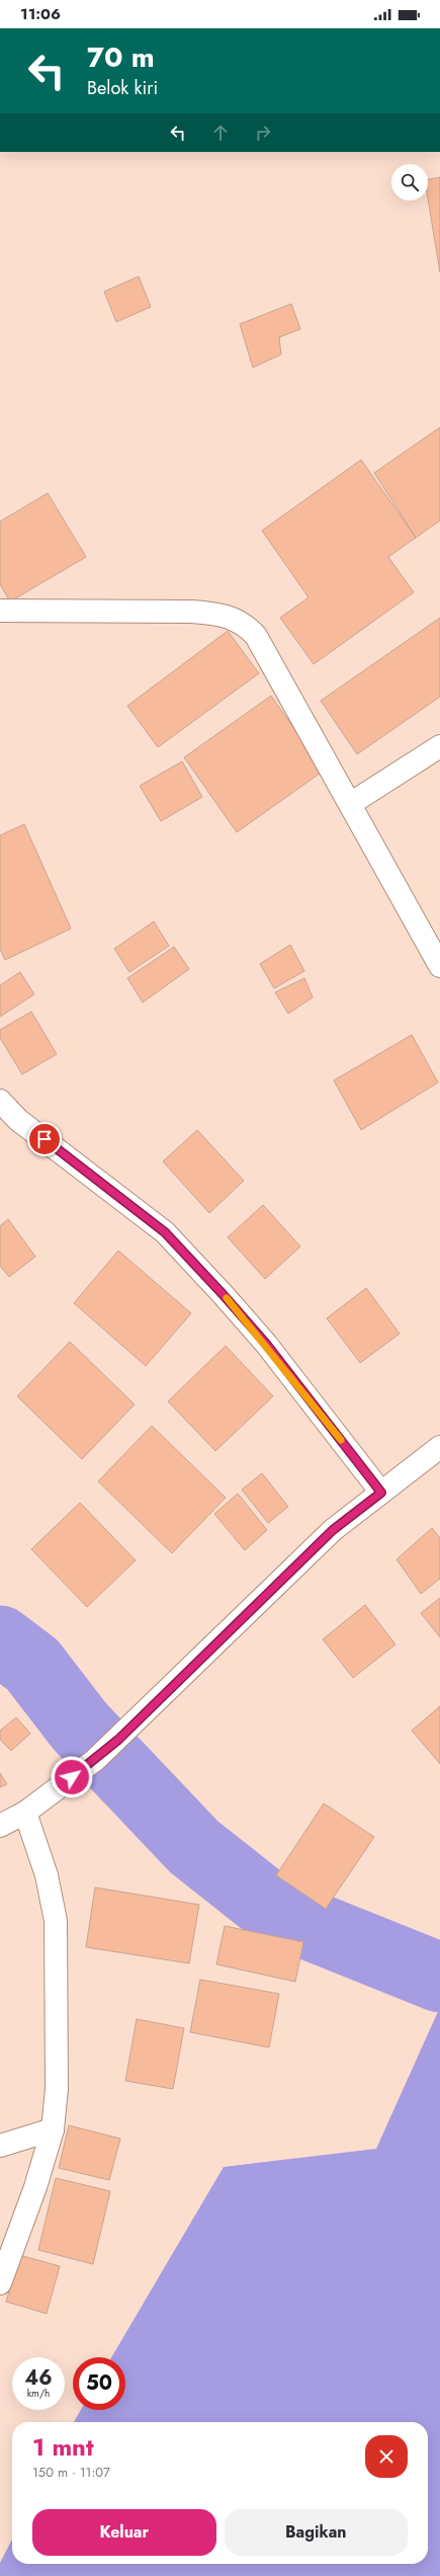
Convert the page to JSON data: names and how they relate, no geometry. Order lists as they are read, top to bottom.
{
  "page": {
    "status": "11:06",
    "turn": ["70 m", "Belok kiri"],
    "speed": "46 km/h",
    "limit": "50",
    "heading": ["1 mnt", "150 m · 11:07"],
    "buttons": ["Keluar", "Bagikan"]
  }
}
